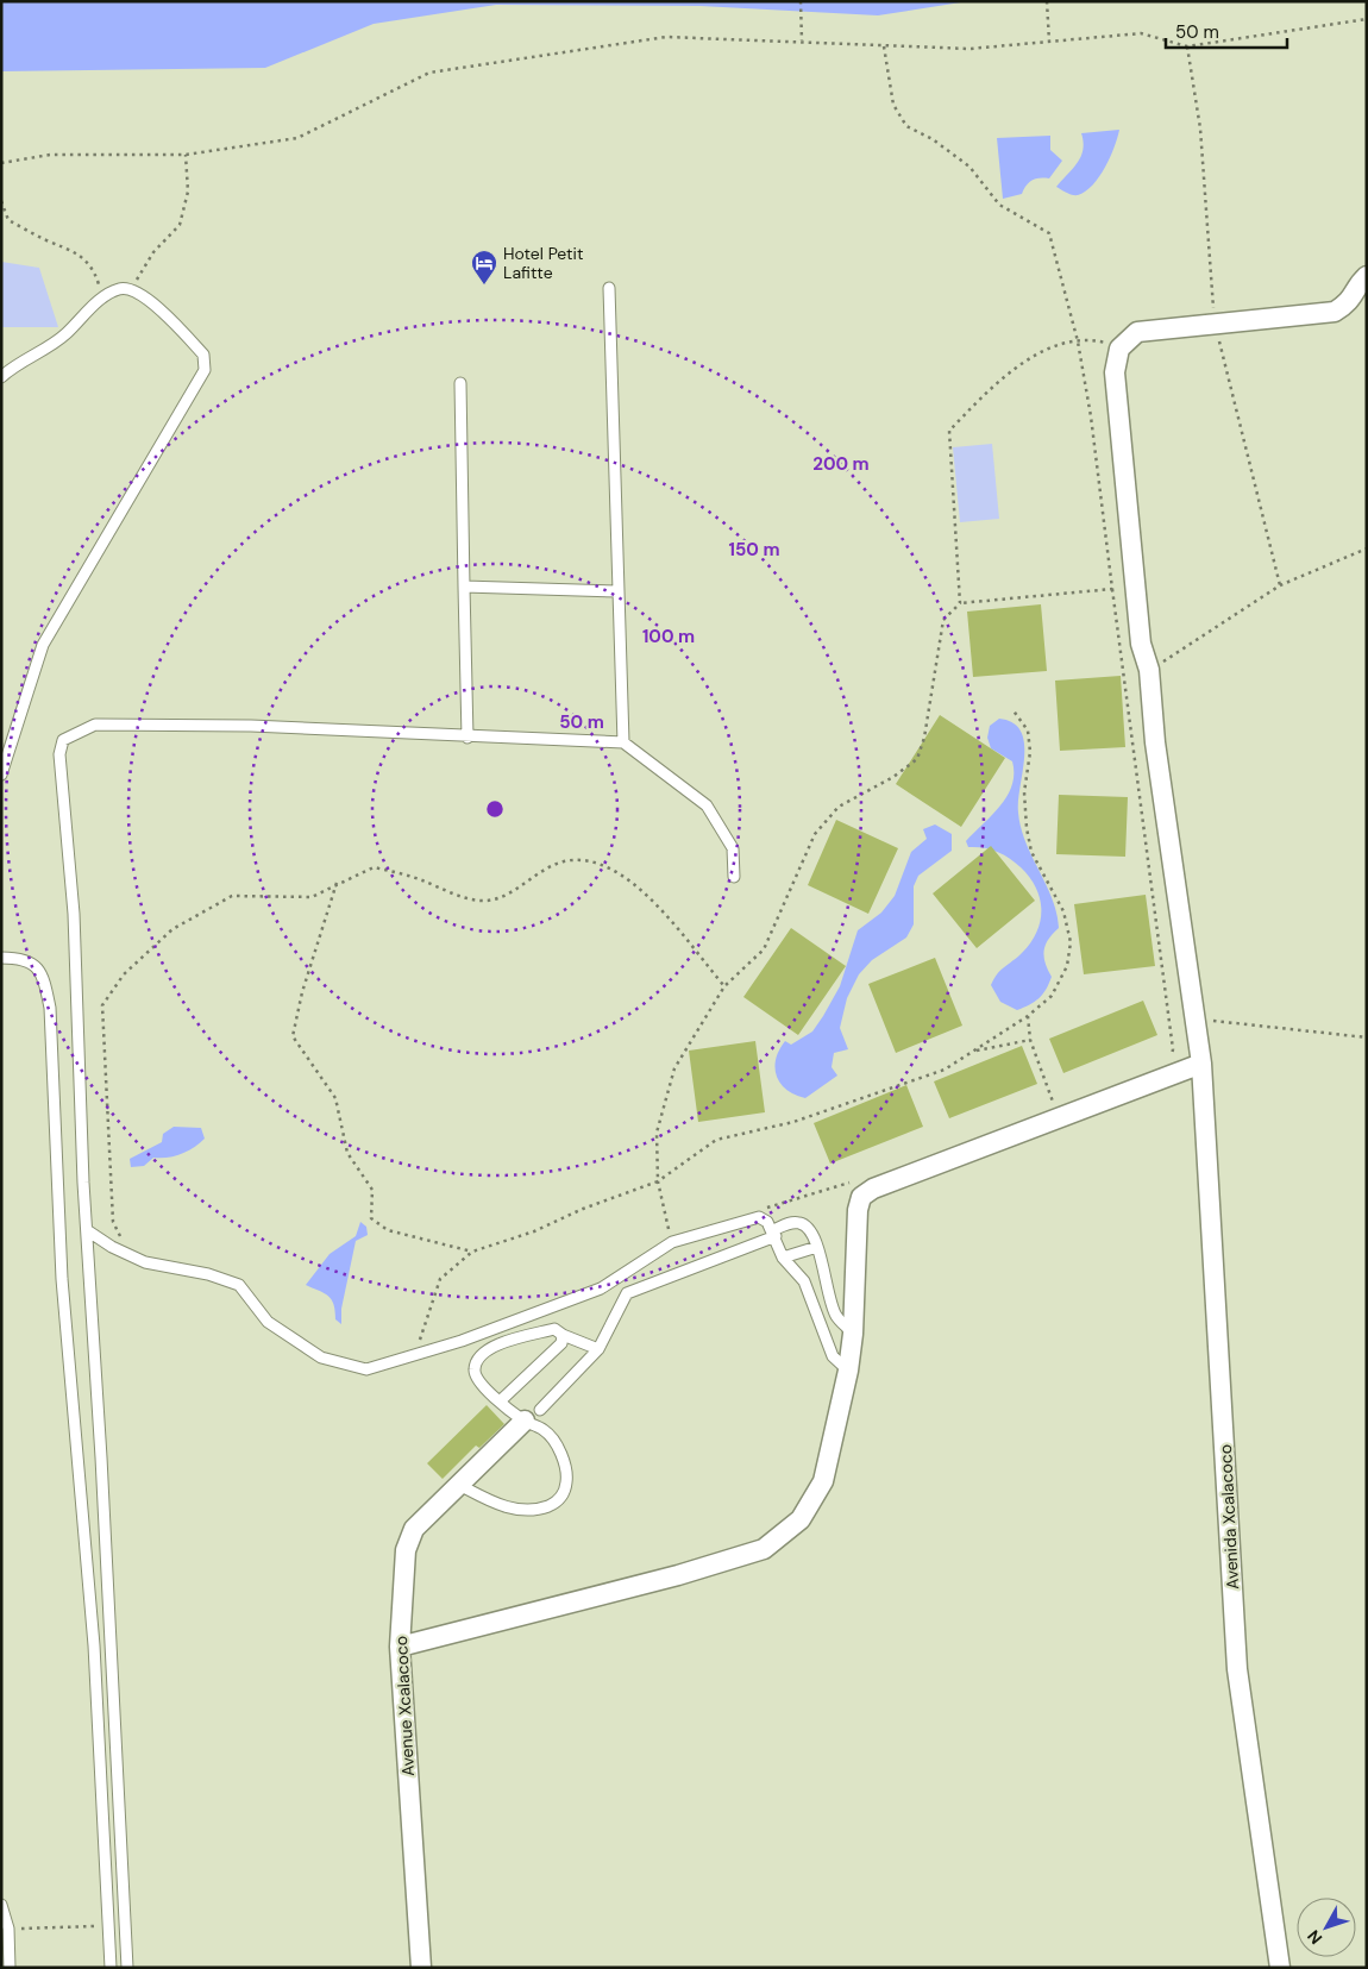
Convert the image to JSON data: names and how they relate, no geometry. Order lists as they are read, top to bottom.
{
  "streets": {
    "street": ["Avenida Xcalacoco", "Avenue Xcalacoco"]
  },
  "places": {
    "hotel": ["Hotel Petit Lafitte"]
  },
  "scale_bar": "50 m",
  "north": "bottom left",
  "rings": [
    "200 m",
    "150 m",
    "100 m",
    "50 m"
  ]
}
